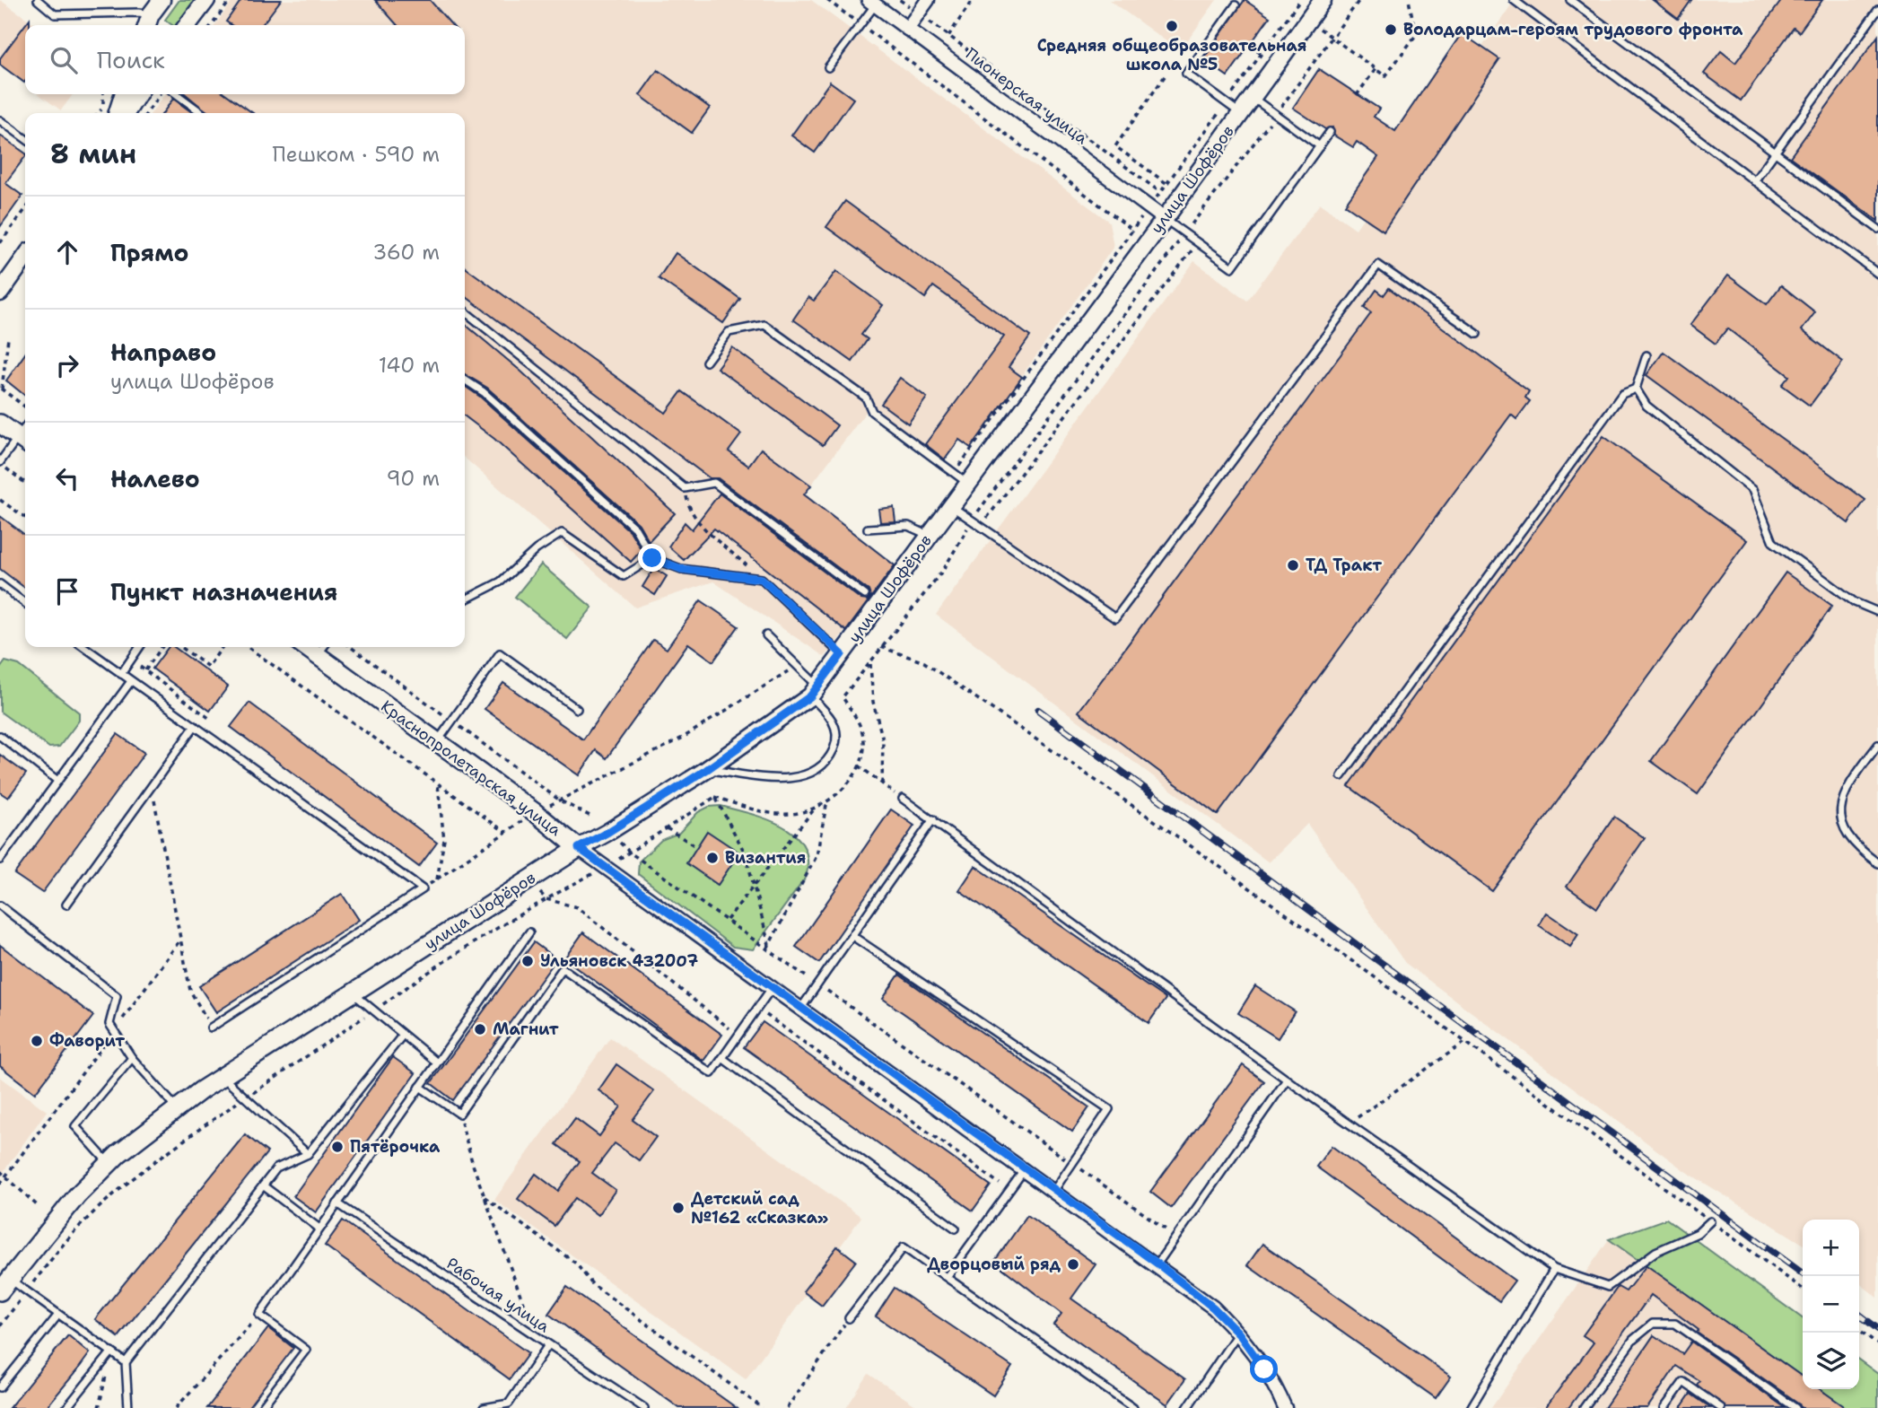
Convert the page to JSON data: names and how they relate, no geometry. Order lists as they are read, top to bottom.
{
  "streets": {
    "main road": ["улица Шофёров", "Краснопролетарская улица"],
    "street": ["Пионерская улица"],
    "lane": ["Рабочая улица"]
  },
  "crossings": [
    ["Пионерская улица", "улица Шофёров"],
    ["улица Шофёров", "Краснопролетарская улица"]
  ],
  "places": [
    "Средняя общеобразовательная школа №5",
    "Володарцам-героям трудового фронта",
    "ТД Тракт",
    "Византия",
    "Ульяновск 432007",
    "Магнит",
    "Фаворит",
    "Пятёрочка",
    "Детский сад №162 «Сказка»",
    "Дворцовый ряд"
  ],
  "page": {
    "search": "Поиск",
    "heading": ["8 мин", "Пешком · 590 m"],
    "list": [
      ["Прямо", "360 m"],
      ["Направо", "улица Шофёров", "140 m"],
      ["Налево", "90 m"],
      "Пункт назначения"
    ],
    "map_buttons": ["+", "−"]
  }
}
